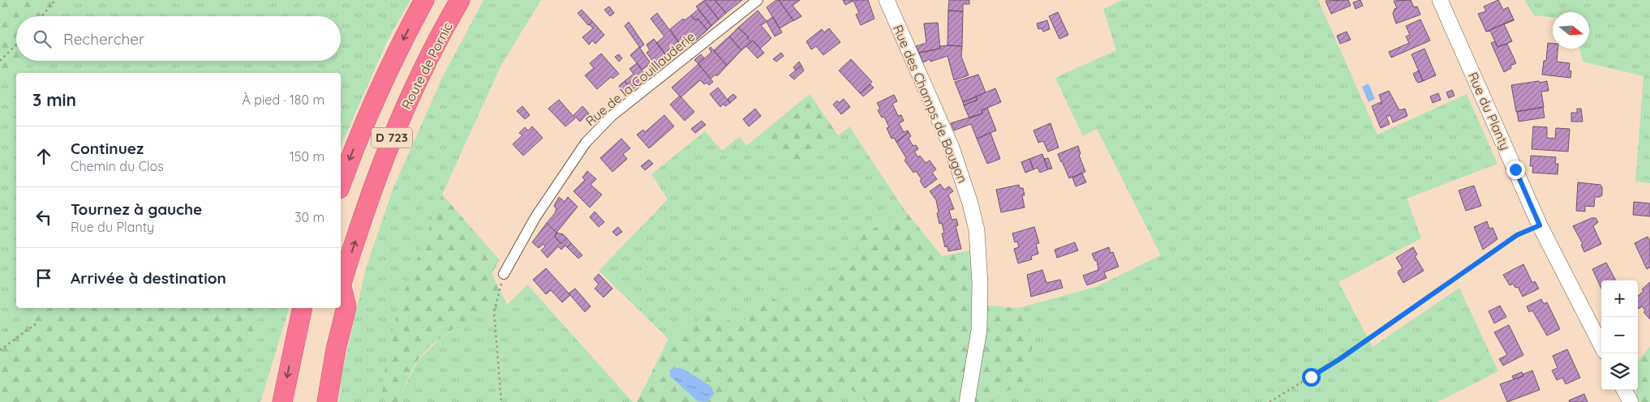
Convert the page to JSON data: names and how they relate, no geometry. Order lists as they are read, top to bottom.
{
  "streets": {
    "highway": ["Route de Pornic", "D 723"],
    "street": ["Rue de la Couillauderie", "Rue des Champs de Bougon", "Rue du Planty"]
  },
  "north": "right",
  "page": {
    "search": "Rechercher",
    "heading": ["3 min", "À pied · 180 m"],
    "list": [
      ["Continuez", "Chemin du Clos", "150 m"],
      ["Tournez à gauche", "Rue du Planty", "30 m"],
      "Arrivée à destination"
    ],
    "map_buttons": ["+", "−"]
  }
}
